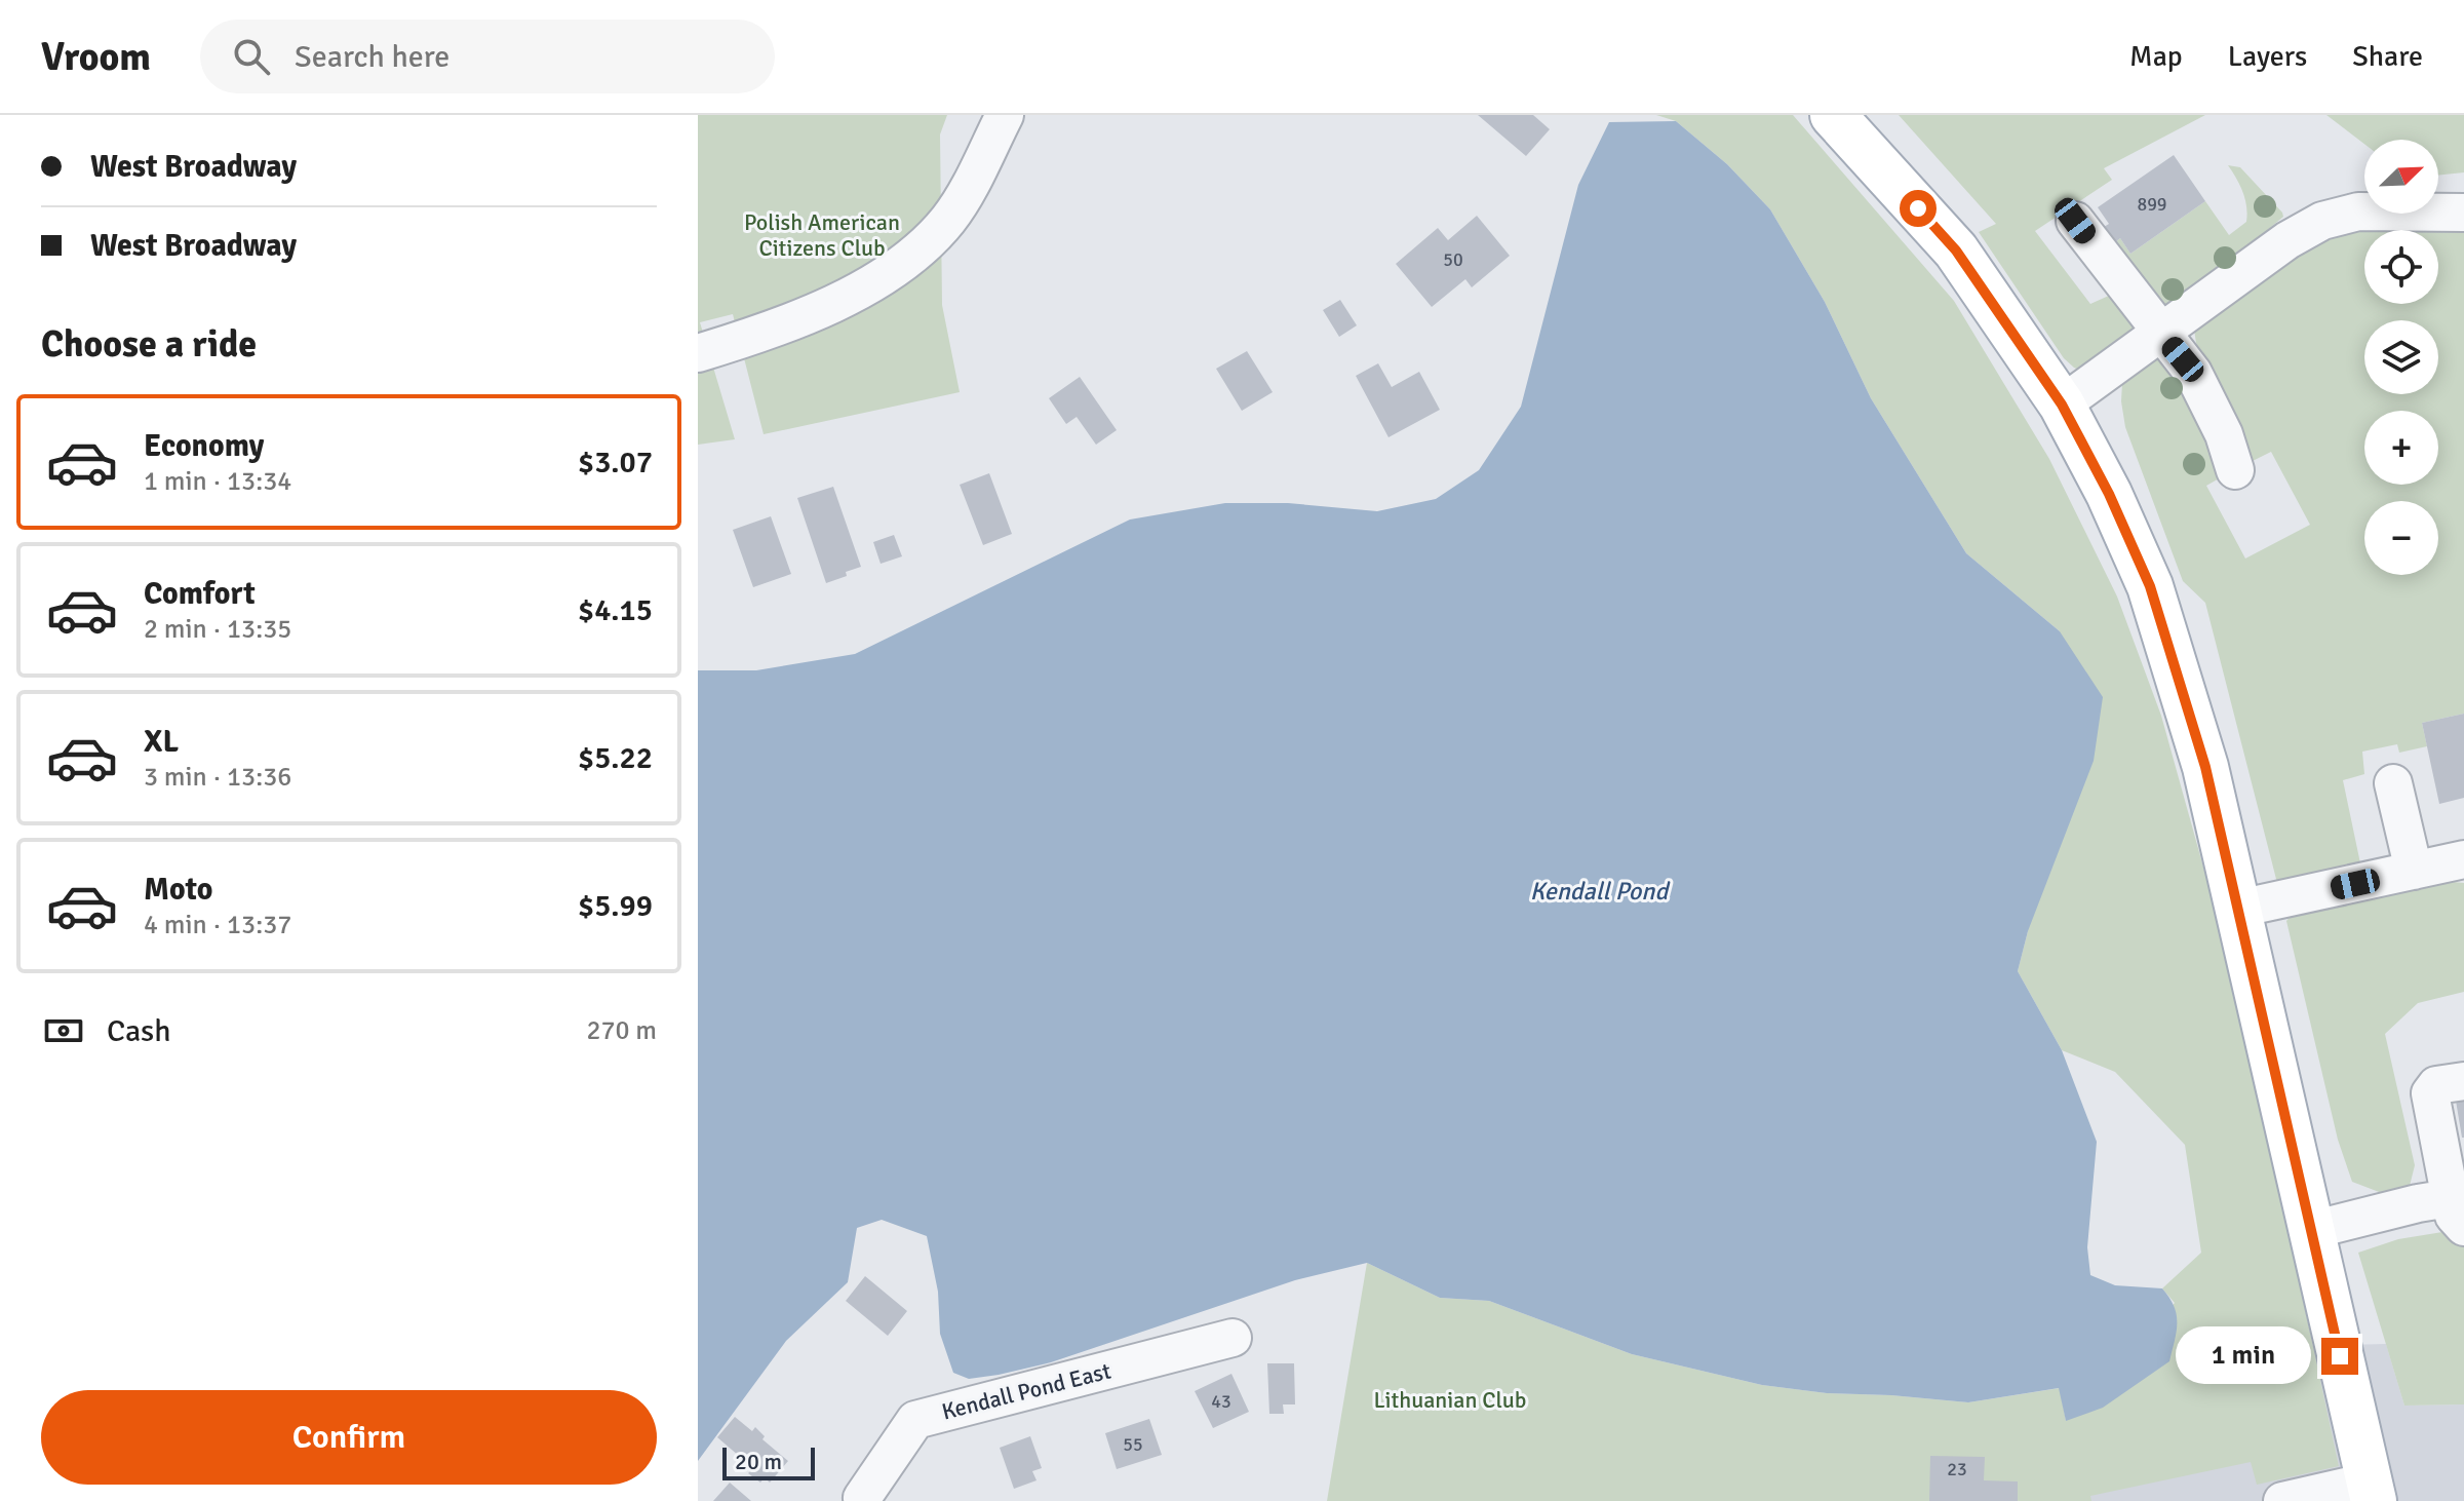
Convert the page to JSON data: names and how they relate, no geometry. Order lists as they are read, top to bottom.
{
  "streets": {
    "street": ["Kendall Pond East"]
  },
  "water": ["Kendall Pond"],
  "parks": ["Polish American Citizens Club", "Lithuanian Club"],
  "house_numbers": [
    "899",
    "50",
    "43",
    "55",
    "23"
  ],
  "scale_bar": "20 m",
  "north": "top right",
  "page": {
    "header": "Vroom",
    "search": "Search here",
    "nav": ["Map", "Layers", "Share"],
    "banner": ["West Broadway", "West Broadway"],
    "map_buttons": ["+", "−"],
    "heading": "Choose a ride",
    "list": [
      {
        "name": "Economy",
        "note": "1 min · 13:34",
        "value": "$3.07"
      },
      {
        "name": "Comfort",
        "note": "2 min · 13:35",
        "value": "$4.15"
      },
      {
        "name": "XL",
        "note": "3 min · 13:36",
        "value": "$5.22"
      },
      {
        "name": "Moto",
        "note": "4 min · 13:37",
        "value": "$5.99"
      }
    ],
    "pay": ["Cash", "270 m"],
    "bubble": "1 min",
    "buttons": "Confirm",
    "scale": "20 m"
  }
}
